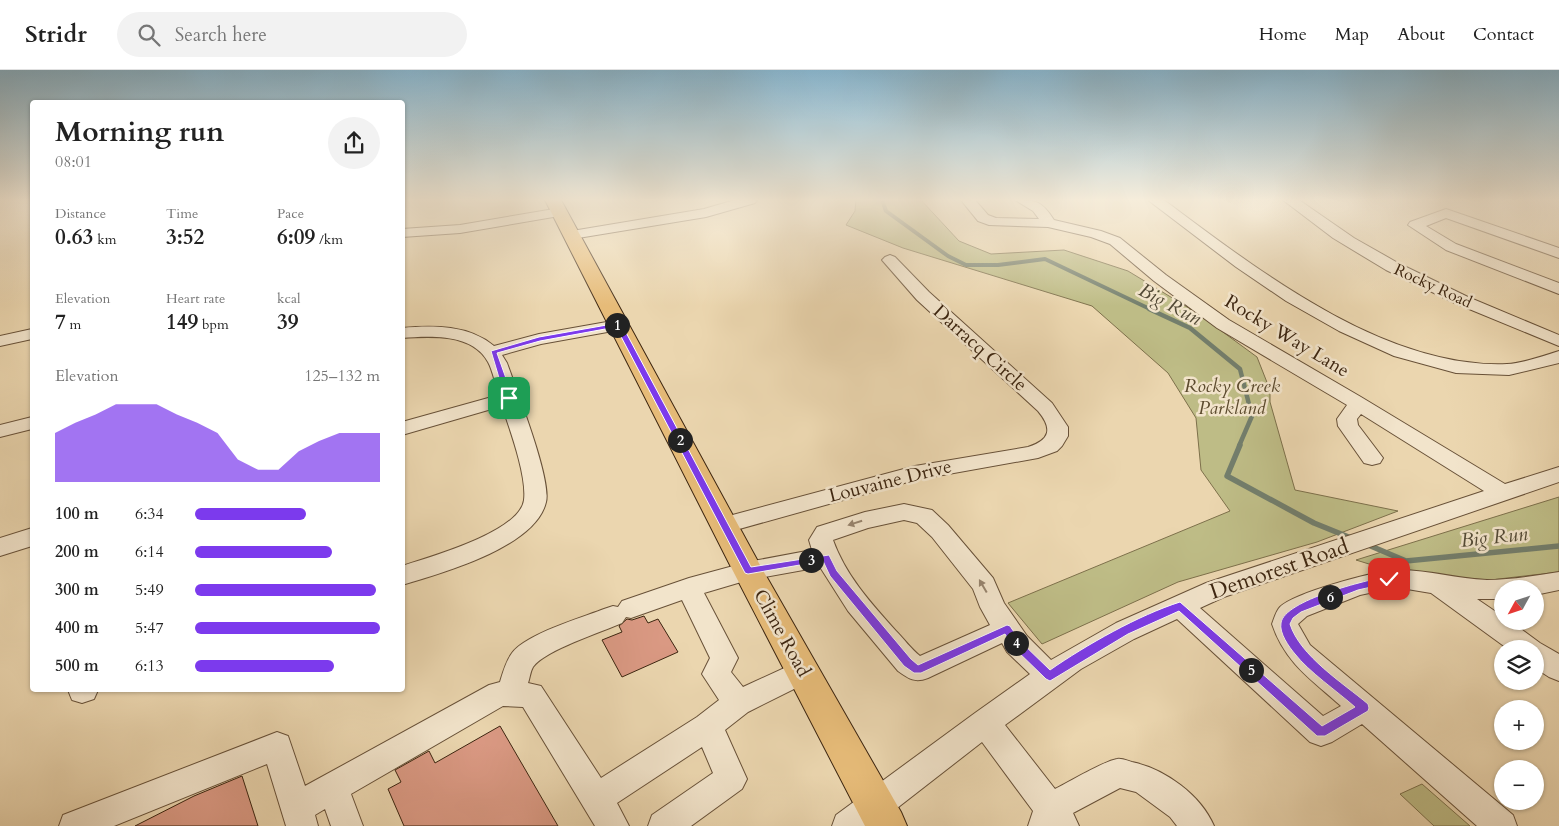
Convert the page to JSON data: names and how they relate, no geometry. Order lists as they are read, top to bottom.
{
  "streets": {
    "main road": ["Clime Road"],
    "street": [
      "Rocky Road",
      "Rocky Way Lane",
      "Darracq Circle",
      "Louvaine Drive",
      "Demorest Road"
    ]
  },
  "crossings": [
    ["Rocky Way Lane", "Demorest Road"],
    ["Darracq Circle", "Louvaine Drive"],
    ["Louvaine Drive", "Clime Road"],
    ["Demorest Road", "Clime Road"]
  ],
  "water": ["Big Run"],
  "parks": ["Rocky Creek Parkland"],
  "north": "bottom left",
  "page": {
    "header": "Stridr",
    "search": "Search here",
    "nav": [
      "Home",
      "Map",
      "About",
      "Contact"
    ],
    "heading": ["Morning run", "08:01"],
    "stats": [
      ["Distance", "0.63 km"],
      ["Time", "3:52"],
      ["Pace", "6:09 /km"],
      ["Elevation", "7 m"],
      ["Heart rate", "149 bpm"],
      ["kcal", "39"]
    ],
    "pins": [
      "1",
      "2",
      "3",
      "6",
      "4",
      "5"
    ],
    "chart": ["Elevation", "125–132 m"],
    "list": [
      {
        "name": "100 m",
        "note": "6:34"
      },
      {
        "name": "200 m",
        "note": "6:14"
      },
      {
        "name": "300 m",
        "note": "5:49"
      },
      {
        "name": "400 m",
        "note": "5:47"
      },
      {
        "name": "500 m",
        "note": "6:13"
      }
    ],
    "map_buttons": ["+", "−"]
  }
}
